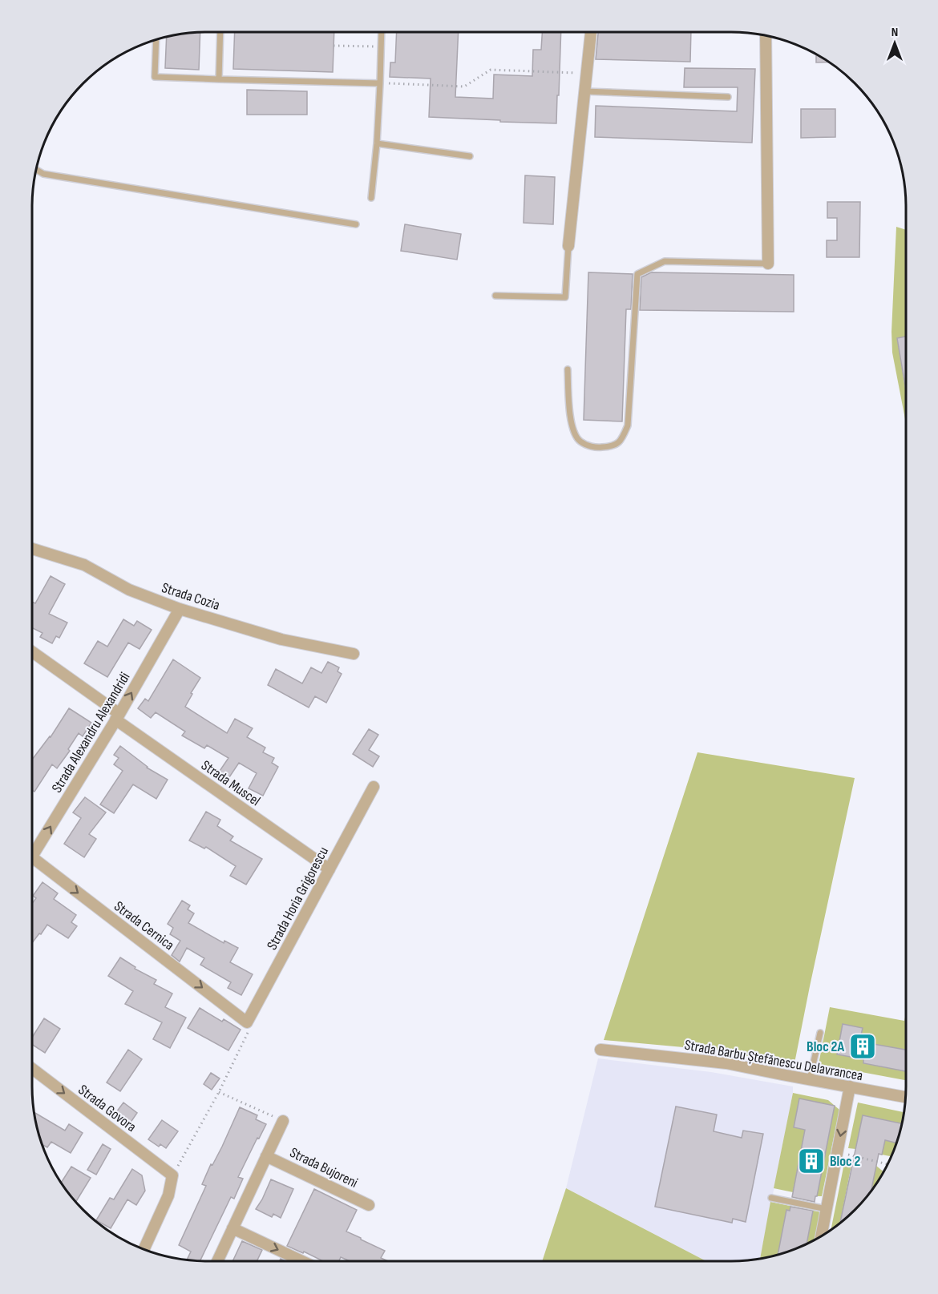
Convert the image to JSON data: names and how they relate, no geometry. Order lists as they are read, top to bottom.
{
  "streets": {
    "street": [
      "Strada Cozia",
      "Strada Alexandru Alexandridi",
      "Strada Muscel",
      "Strada Horia Grigorescu",
      "Strada Cernica",
      "Strada Barbu Ștefănescu Delavrancea",
      "Strada Govora",
      "Strada Bujoreni"
    ]
  },
  "crossings": [
    ["Strada Cozia", "Strada Alexandru Alexandridi"],
    ["Strada Alexandru Alexandridi", "Strada Muscel"],
    ["Strada Muscel", "Strada Horia Grigorescu"],
    ["Strada Horia Grigorescu", "Strada Cernica"]
  ],
  "one_way": ["Strada Alexandru Alexandridi", "Strada Cernica", "Strada Govora"],
  "places": {
    "building": ["Bloc 2A", "Bloc 2"]
  },
  "north": "top"
}
